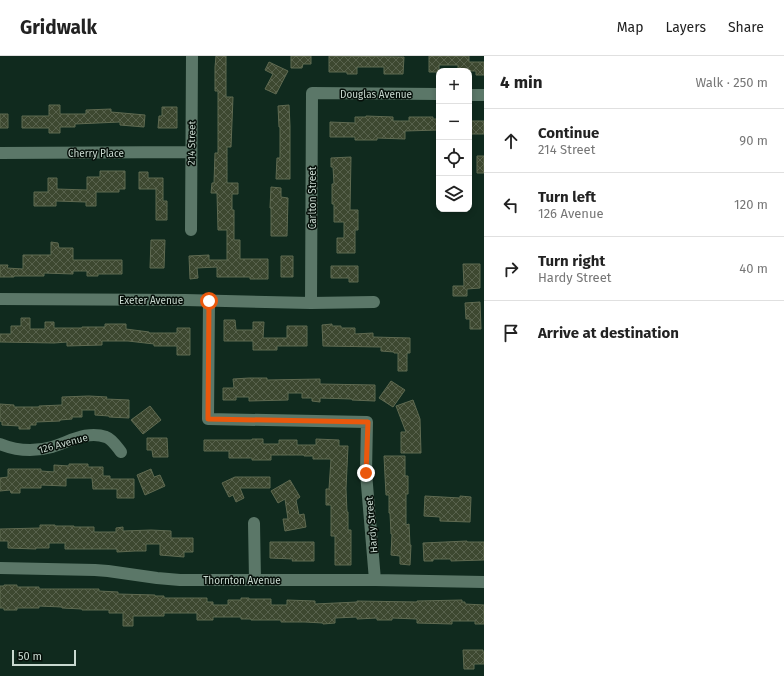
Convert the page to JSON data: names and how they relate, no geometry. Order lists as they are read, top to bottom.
{
  "streets": {
    "street": [
      "Douglas Avenue",
      "214 Street",
      "Cherry Place",
      "Carlton Street",
      "Exeter Avenue",
      "126 Avenue",
      "Hardy Street",
      "Thornton Avenue"
    ]
  },
  "crossings": [
    ["Douglas Avenue", "Carlton Street"],
    ["214 Street", "Cherry Place"],
    ["Carlton Street", "Exeter Avenue"],
    ["Exeter Avenue", "Hardy Street"],
    ["Hardy Street", "Thornton Avenue"]
  ],
  "scale_bar": "50 m",
  "page": {
    "header": "Gridwalk",
    "nav": ["Map", "Layers", "Share"],
    "heading": ["4 min", "Walk · 250 m"],
    "map_buttons": ["+", "−"],
    "list": [
      ["Continue", "214 Street", "90 m"],
      ["Turn left", "126 Avenue", "120 m"],
      ["Turn right", "Hardy Street", "40 m"],
      "Arrive at destination"
    ],
    "scale": "50 m"
  }
}
